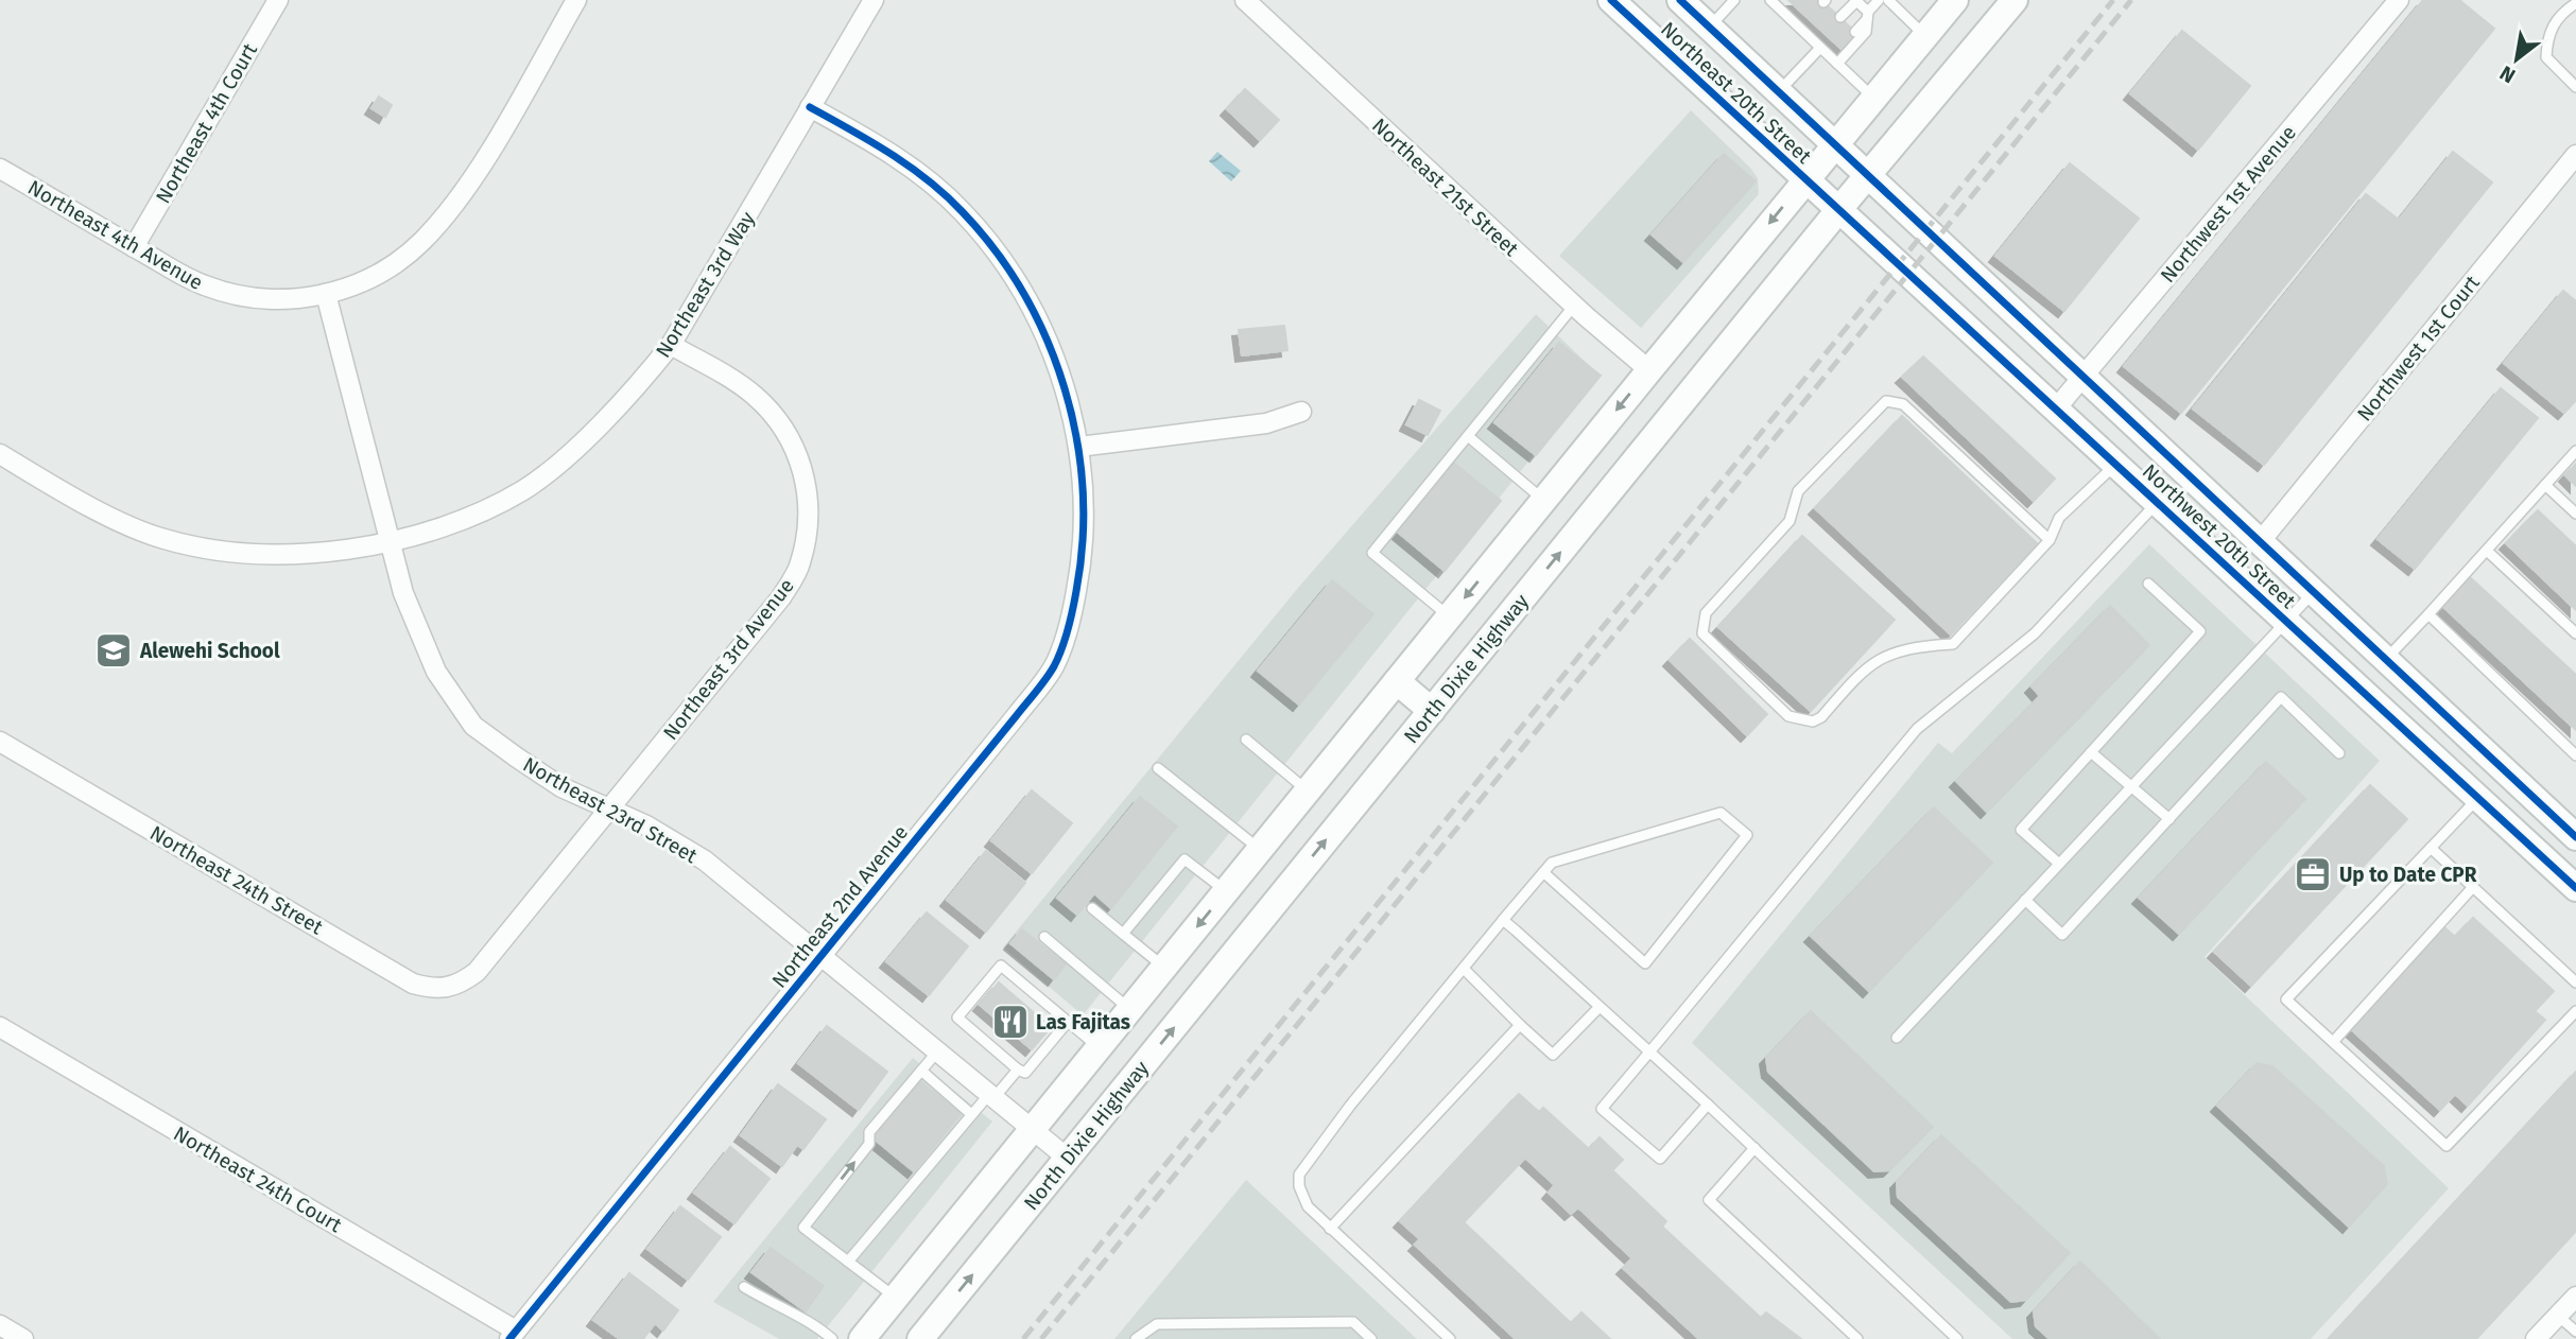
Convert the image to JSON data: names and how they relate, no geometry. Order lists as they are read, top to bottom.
{
  "streets": {
    "main road": ["Northeast 20th Street", "Northwest 20th Street", "North Dixie Highway"],
    "street": [
      "Northeast 4th Court",
      "Northeast 21st Street",
      "Northwest 1st Avenue",
      "Northeast 4th Avenue",
      "Northeast 3rd Way",
      "Northwest 1st Court",
      "Northeast 3rd Avenue",
      "Northeast 23rd Street",
      "Northeast 24th Street",
      "Northeast 2nd Avenue",
      "Northeast 24th Court"
    ]
  },
  "crossings": [
    ["Northeast 20th Street", "Northwest 20th Street"],
    ["Northeast 20th Street", "North Dixie Highway"],
    ["Northeast 4th Court", "Northeast 4th Avenue"],
    ["Northwest 1st Avenue", "Northwest 20th Street"],
    ["Northeast 4th Avenue", "Northeast 23rd Street"],
    ["Northeast 3rd Way", "Northeast 3rd Avenue"],
    ["Northeast 3rd Way", "Northeast 23rd Street"],
    ["Northeast 3rd Way", "Northeast 2nd Avenue"],
    ["Northwest 1st Court", "Northwest 20th Street"],
    ["Northwest 20th Street", "North Dixie Highway"],
    ["Northeast 3rd Avenue", "Northeast 23rd Street"],
    ["Northeast 3rd Avenue", "Northeast 24th Street"],
    ["North Dixie Highway", "Northeast 23rd Street"],
    ["Northeast 23rd Street", "Northeast 2nd Avenue"],
    ["Northeast 2nd Avenue", "Northeast 24th Court"]
  ],
  "places": {
    "school or university": ["Alewehi School"],
    "office": ["Up to Date CPR"],
    "restaurant": ["Las Fajitas"]
  },
  "north": "bottom left"
}
